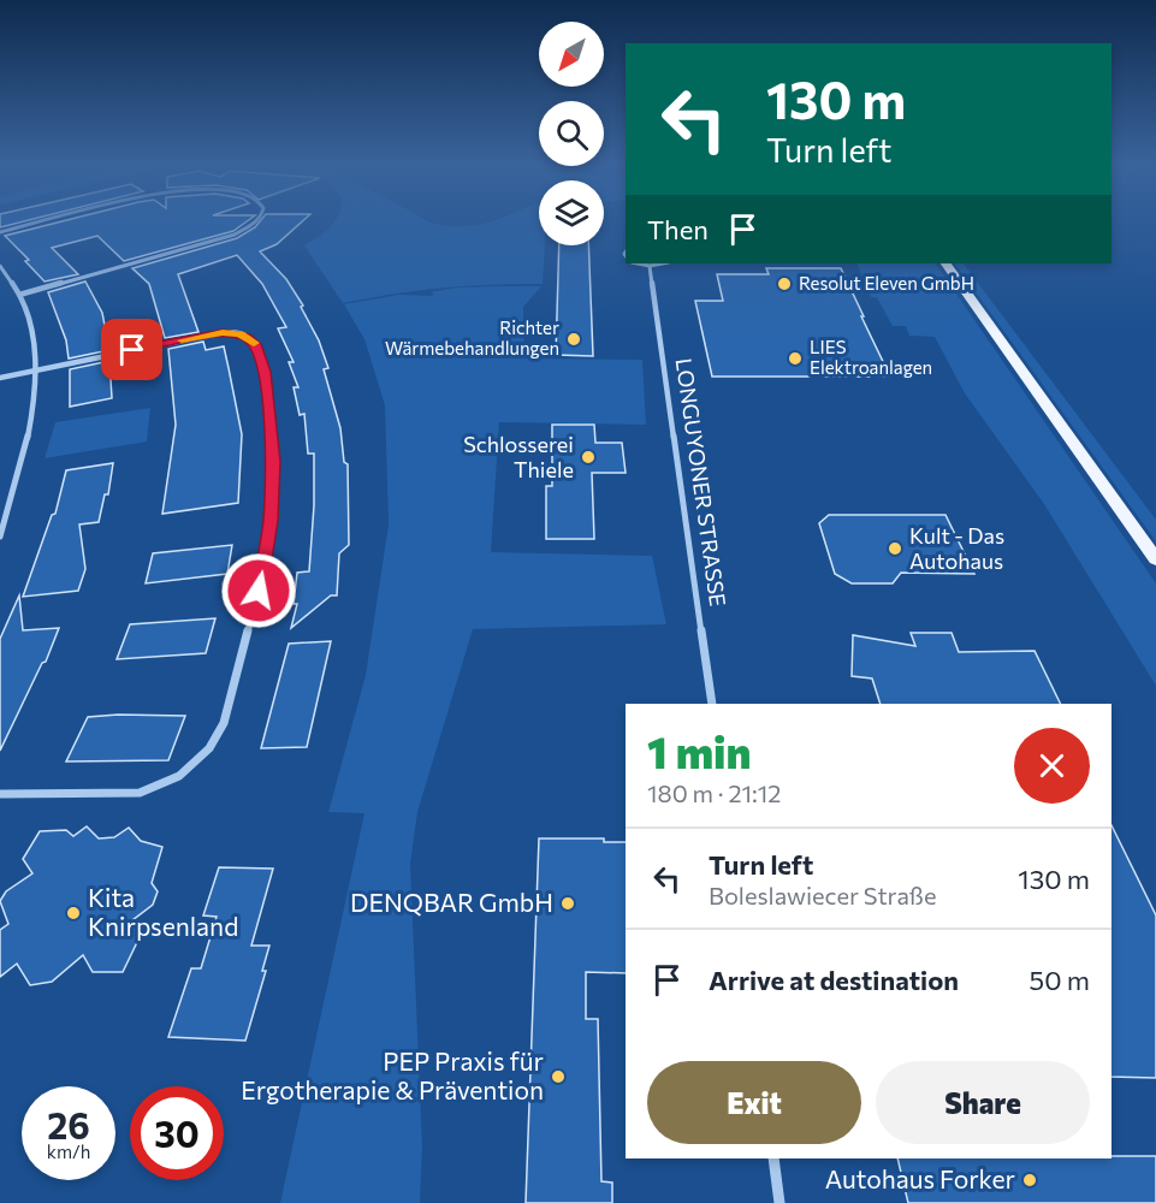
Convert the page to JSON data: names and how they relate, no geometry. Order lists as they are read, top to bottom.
{
  "streets": {
    "street": ["LONGUYONER STRASSE"]
  },
  "places": [
    "Resolut Eleven GmbH",
    "Richter Wärmebehandlungen",
    "LIES Elektroanlagen",
    "Schlosserei Thiele",
    "Kult - Das Autohaus",
    "DENQBAR GmbH",
    "Kita Knirpsenland",
    "PEP Praxis für Ergotherapie & Prävention",
    "Autohaus Forker"
  ],
  "north": "bottom left",
  "page": {
    "turn": ["130 m", "Turn left"],
    "then": "Then",
    "heading": ["1 min", "180 m · 21:12"],
    "list": [
      {
        "name": "Turn left",
        "note": "Boleslawiecer Straße",
        "value": "130 m"
      },
      {
        "name": "Arrive at destination",
        "value": "50 m"
      }
    ],
    "buttons": ["Exit", "Share"],
    "speed": "26 km/h",
    "limit": "30"
  }
}
